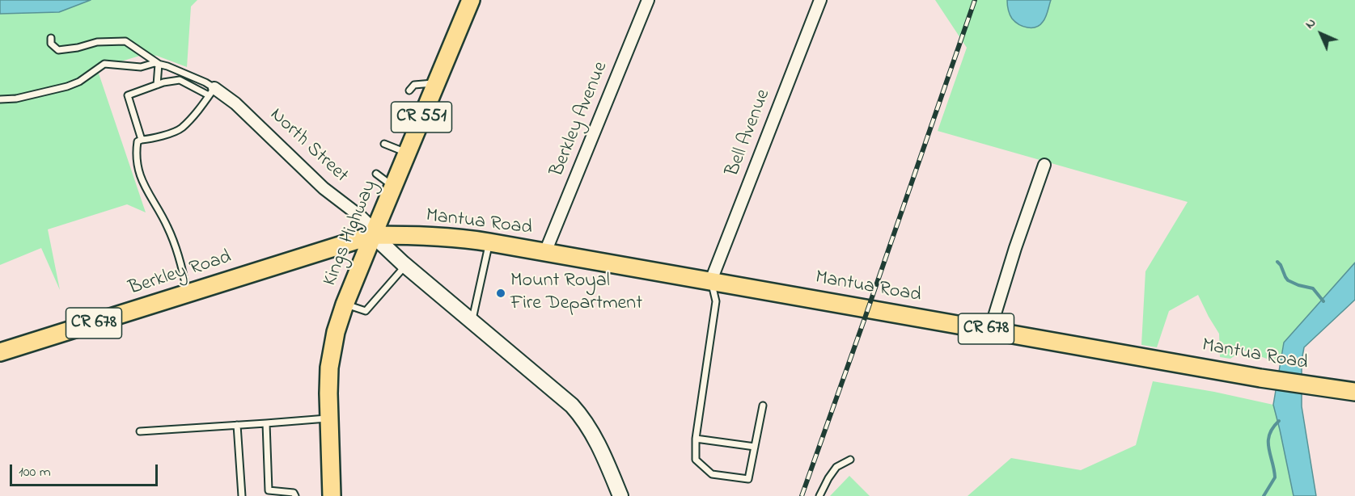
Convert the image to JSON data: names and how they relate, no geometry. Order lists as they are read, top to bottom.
{
  "streets": {
    "main road": [
      "CR 551",
      "Mantua Road",
      "Kings Highway",
      "Berkley Road",
      "CR 678"
    ],
    "street": ["Berkley Avenue", "Bell Avenue", "North Street"]
  },
  "crossings": [
    ["Berkley Avenue", "Mantua Road"],
    ["Bell Avenue", "Mantua Road"],
    ["North Street", "Mantua Road"],
    ["North Street", "Kings Highway"],
    ["North Street", "Berkley Road"],
    ["Mantua Road", "Kings Highway"],
    ["Mantua Road", "Berkley Road"],
    ["Kings Highway", "Berkley Road"]
  ],
  "places": ["Mount Royal Fire Department"],
  "scale_bar": "100 m",
  "north": "top left"
}
